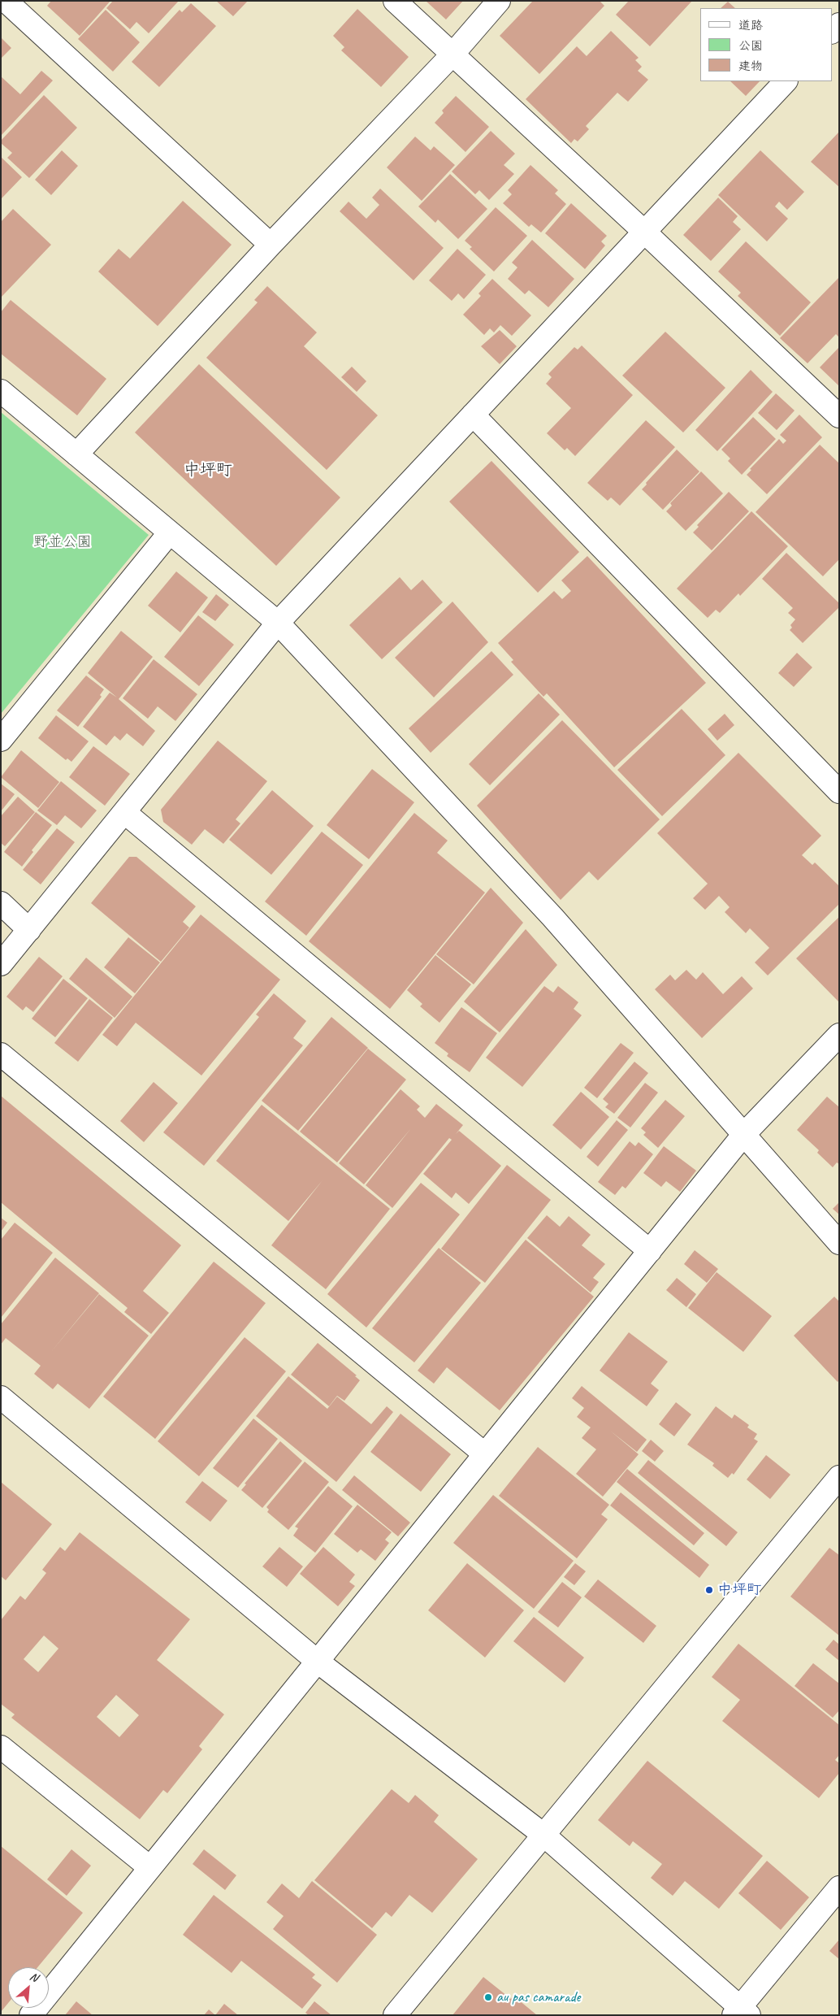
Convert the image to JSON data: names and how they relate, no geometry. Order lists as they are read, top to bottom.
{
  "districts": ["中坪町"],
  "parks": ["野並公園"],
  "places": ["中坪町", "au pas camarade"],
  "legend": ["道路", "公園", "建物"],
  "north": "top right"
}
